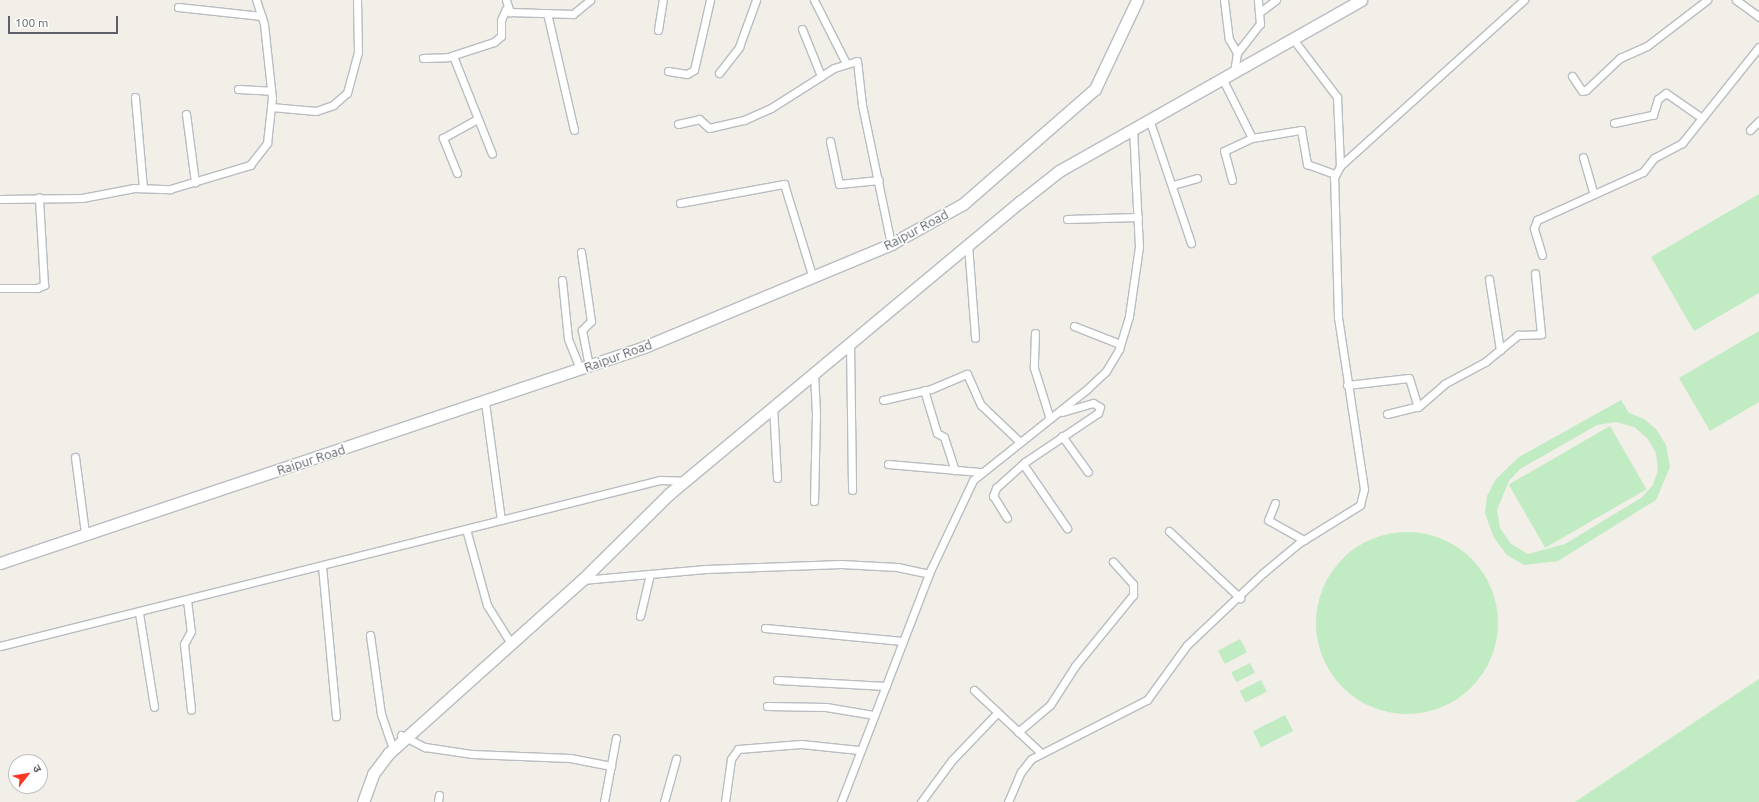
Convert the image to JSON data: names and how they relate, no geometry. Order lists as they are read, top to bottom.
{
  "streets": {
    "street": ["Raipur Road"]
  },
  "scale_bar": "100 m",
  "north": "top right"
}
